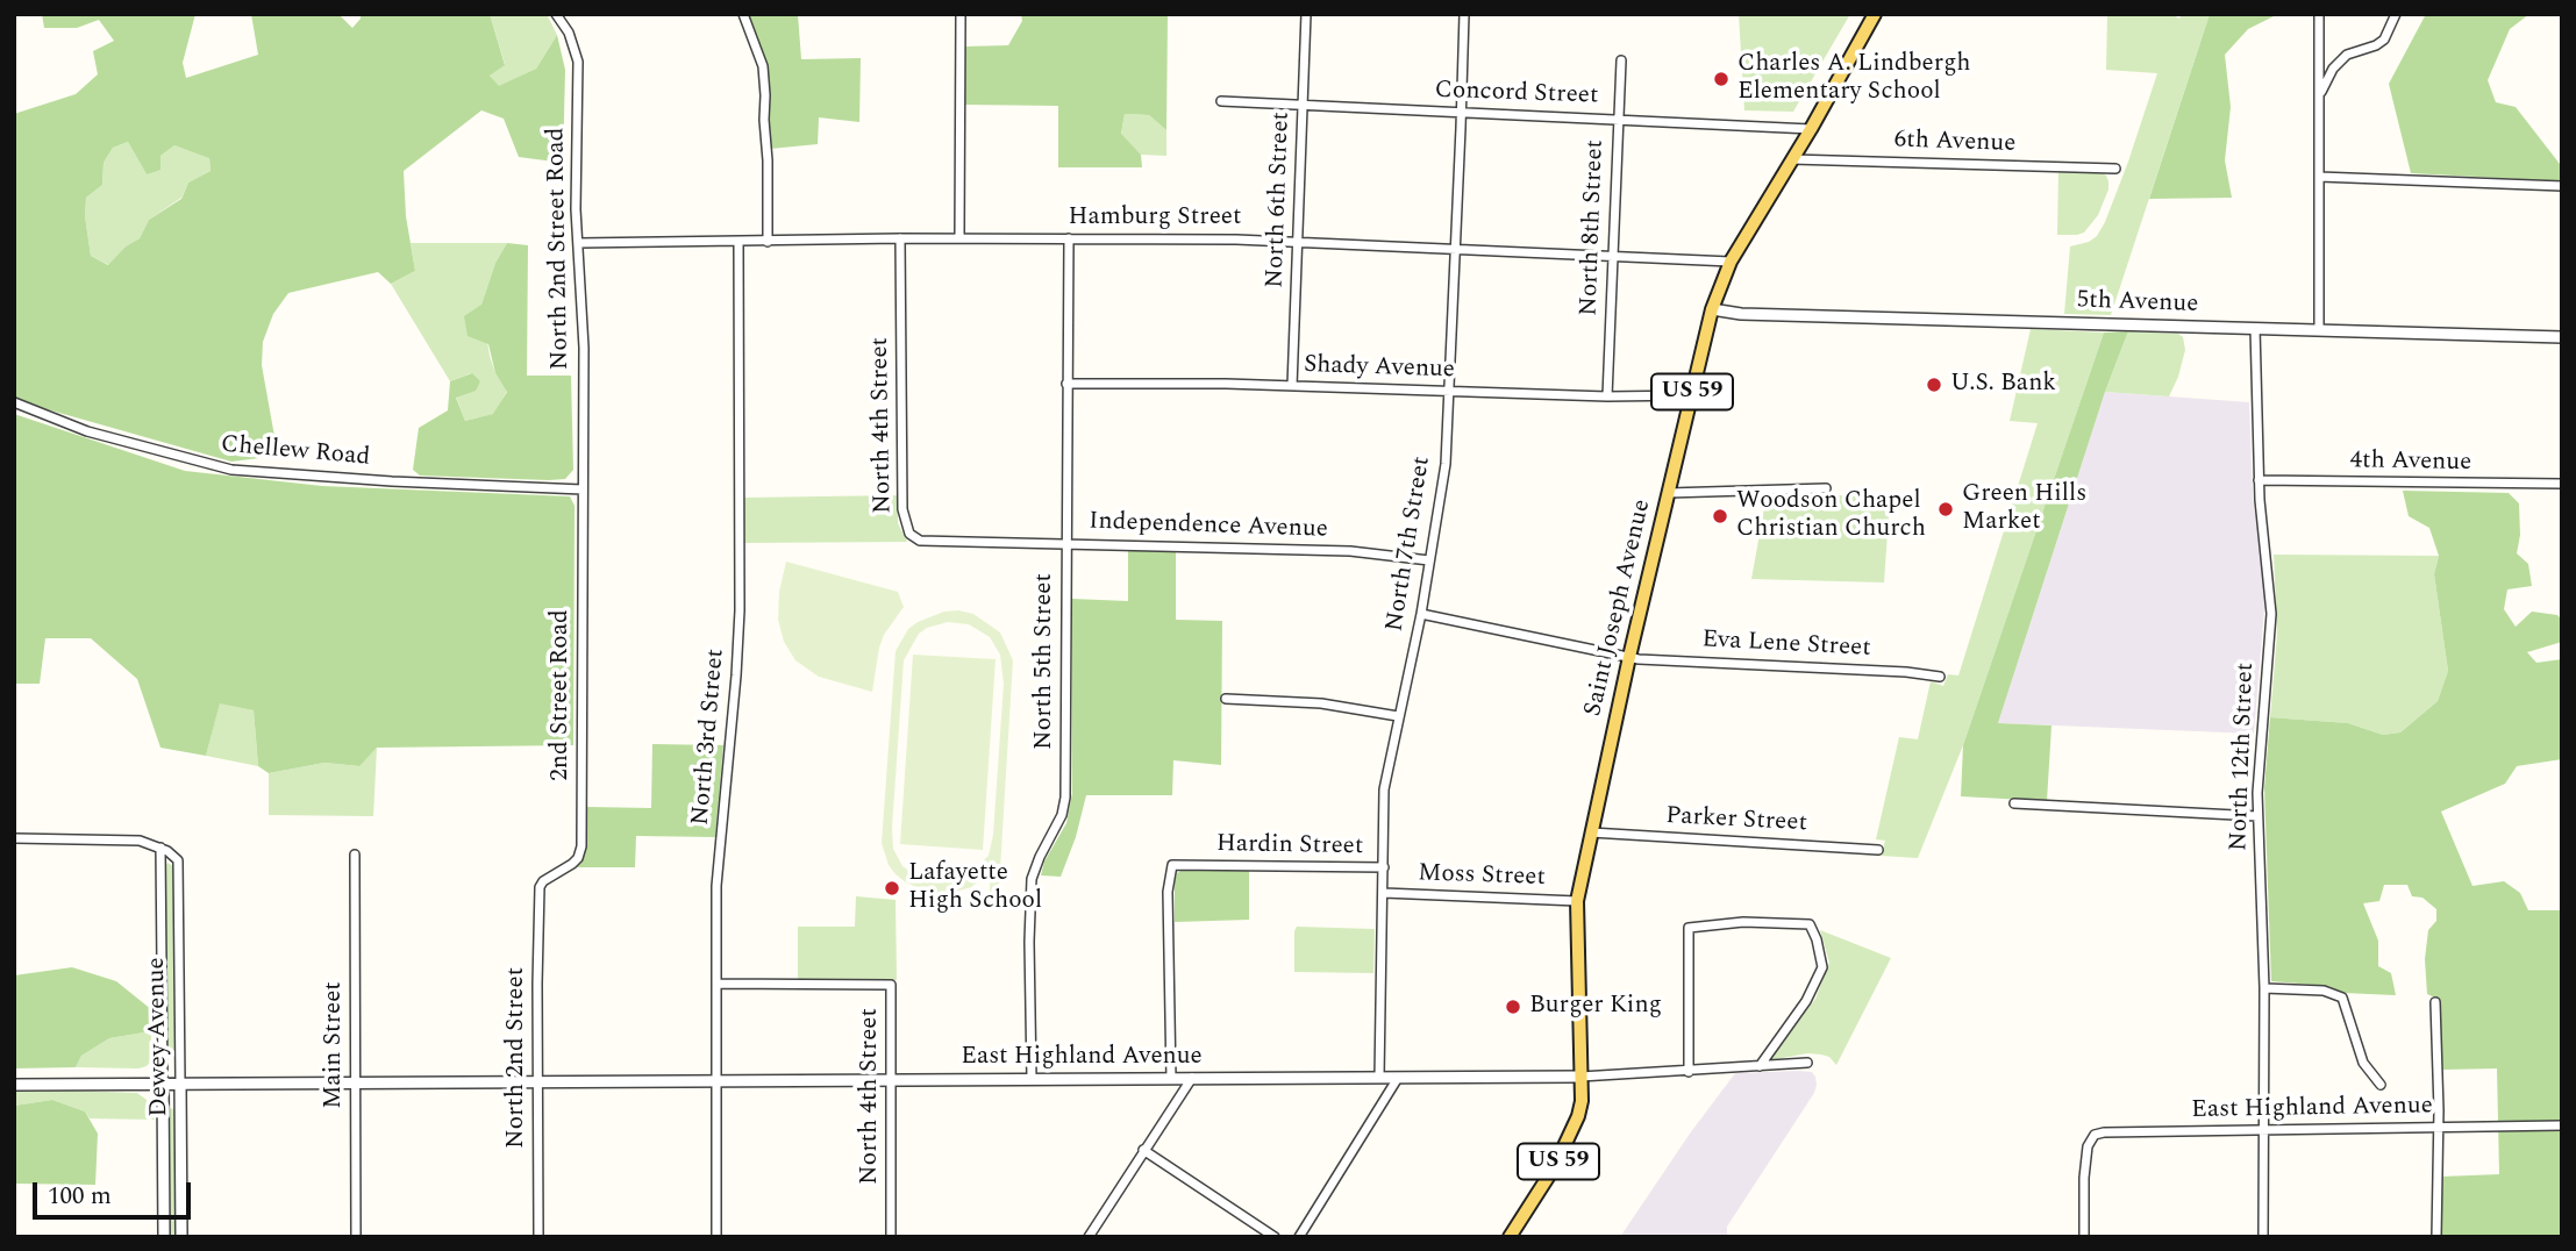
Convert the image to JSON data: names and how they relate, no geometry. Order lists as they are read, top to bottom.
{
  "streets": {
    "main road": ["US 59", "Saint Joseph Avenue"],
    "street": [
      "Concord Street",
      "6th Avenue",
      "North 6th Street",
      "Hamburg Street",
      "North 8th Street",
      "North 2nd Street Road",
      "5th Avenue",
      "Shady Avenue",
      "North 4th Street",
      "Chellew Road",
      "4th Avenue",
      "Independence Avenue",
      "North 7th Street",
      "Eva Lene Street",
      "North 5th Street",
      "2nd Street Road",
      "North 3rd Street",
      "North 12th Street",
      "Parker Street",
      "Hardin Street",
      "Moss Street",
      "Dewey Avenue",
      "Main Street",
      "North 2nd Street",
      "East Highland Avenue"
    ]
  },
  "crossings": [
    ["Concord Street", "North 6th Street"],
    ["Concord Street", "North 8th Street"],
    ["Concord Street", "North 7th Street"],
    ["Concord Street", "Saint Joseph Avenue"],
    ["6th Avenue", "Saint Joseph Avenue"],
    ["North 6th Street", "Hamburg Street"],
    ["North 6th Street", "Shady Avenue"],
    ["Hamburg Street", "North 8th Street"],
    ["Hamburg Street", "North 2nd Street Road"],
    ["Hamburg Street", "North 4th Street"],
    ["Hamburg Street", "North 7th Street"],
    ["Hamburg Street", "Saint Joseph Avenue"],
    ["Hamburg Street", "North 5th Street"],
    ["Hamburg Street", "North 3rd Street"],
    ["North 8th Street", "Shady Avenue"],
    ["North 2nd Street Road", "Chellew Road"],
    ["North 2nd Street Road", "2nd Street Road"],
    ["5th Avenue", "Saint Joseph Avenue"],
    ["5th Avenue", "North 12th Street"],
    ["Shady Avenue", "North 7th Street"],
    ["Shady Avenue", "Saint Joseph Avenue"],
    ["Shady Avenue", "North 5th Street"],
    ["North 4th Street", "Independence Avenue"],
    ["North 4th Street", "North 3rd Street"],
    ["North 4th Street", "East Highland Avenue"],
    ["Chellew Road", "2nd Street Road"],
    ["4th Avenue", "North 12th Street"],
    ["Independence Avenue", "North 7th Street"],
    ["Independence Avenue", "North 5th Street"],
    ["North 7th Street", "Eva Lene Street"],
    ["North 7th Street", "Hardin Street"],
    ["North 7th Street", "Moss Street"],
    ["North 7th Street", "East Highland Avenue"],
    ["Saint Joseph Avenue", "Eva Lene Street"],
    ["Saint Joseph Avenue", "Parker Street"],
    ["Saint Joseph Avenue", "Moss Street"],
    ["Saint Joseph Avenue", "East Highland Avenue"],
    ["North 5th Street", "East Highland Avenue"],
    ["2nd Street Road", "North 2nd Street"],
    ["North 3rd Street", "East Highland Avenue"],
    ["North 12th Street", "East Highland Avenue"],
    ["Hardin Street", "East Highland Avenue"],
    ["Dewey Avenue", "East Highland Avenue"],
    ["Main Street", "East Highland Avenue"],
    ["North 2nd Street", "East Highland Avenue"]
  ],
  "places": [
    "Charles A. Lindbergh Elementary School",
    "U.S. Bank",
    "Green Hills Market",
    "Woodson Chapel Christian Church",
    "Lafayette High School",
    "Burger King"
  ],
  "scale_bar": "100 m"
}
